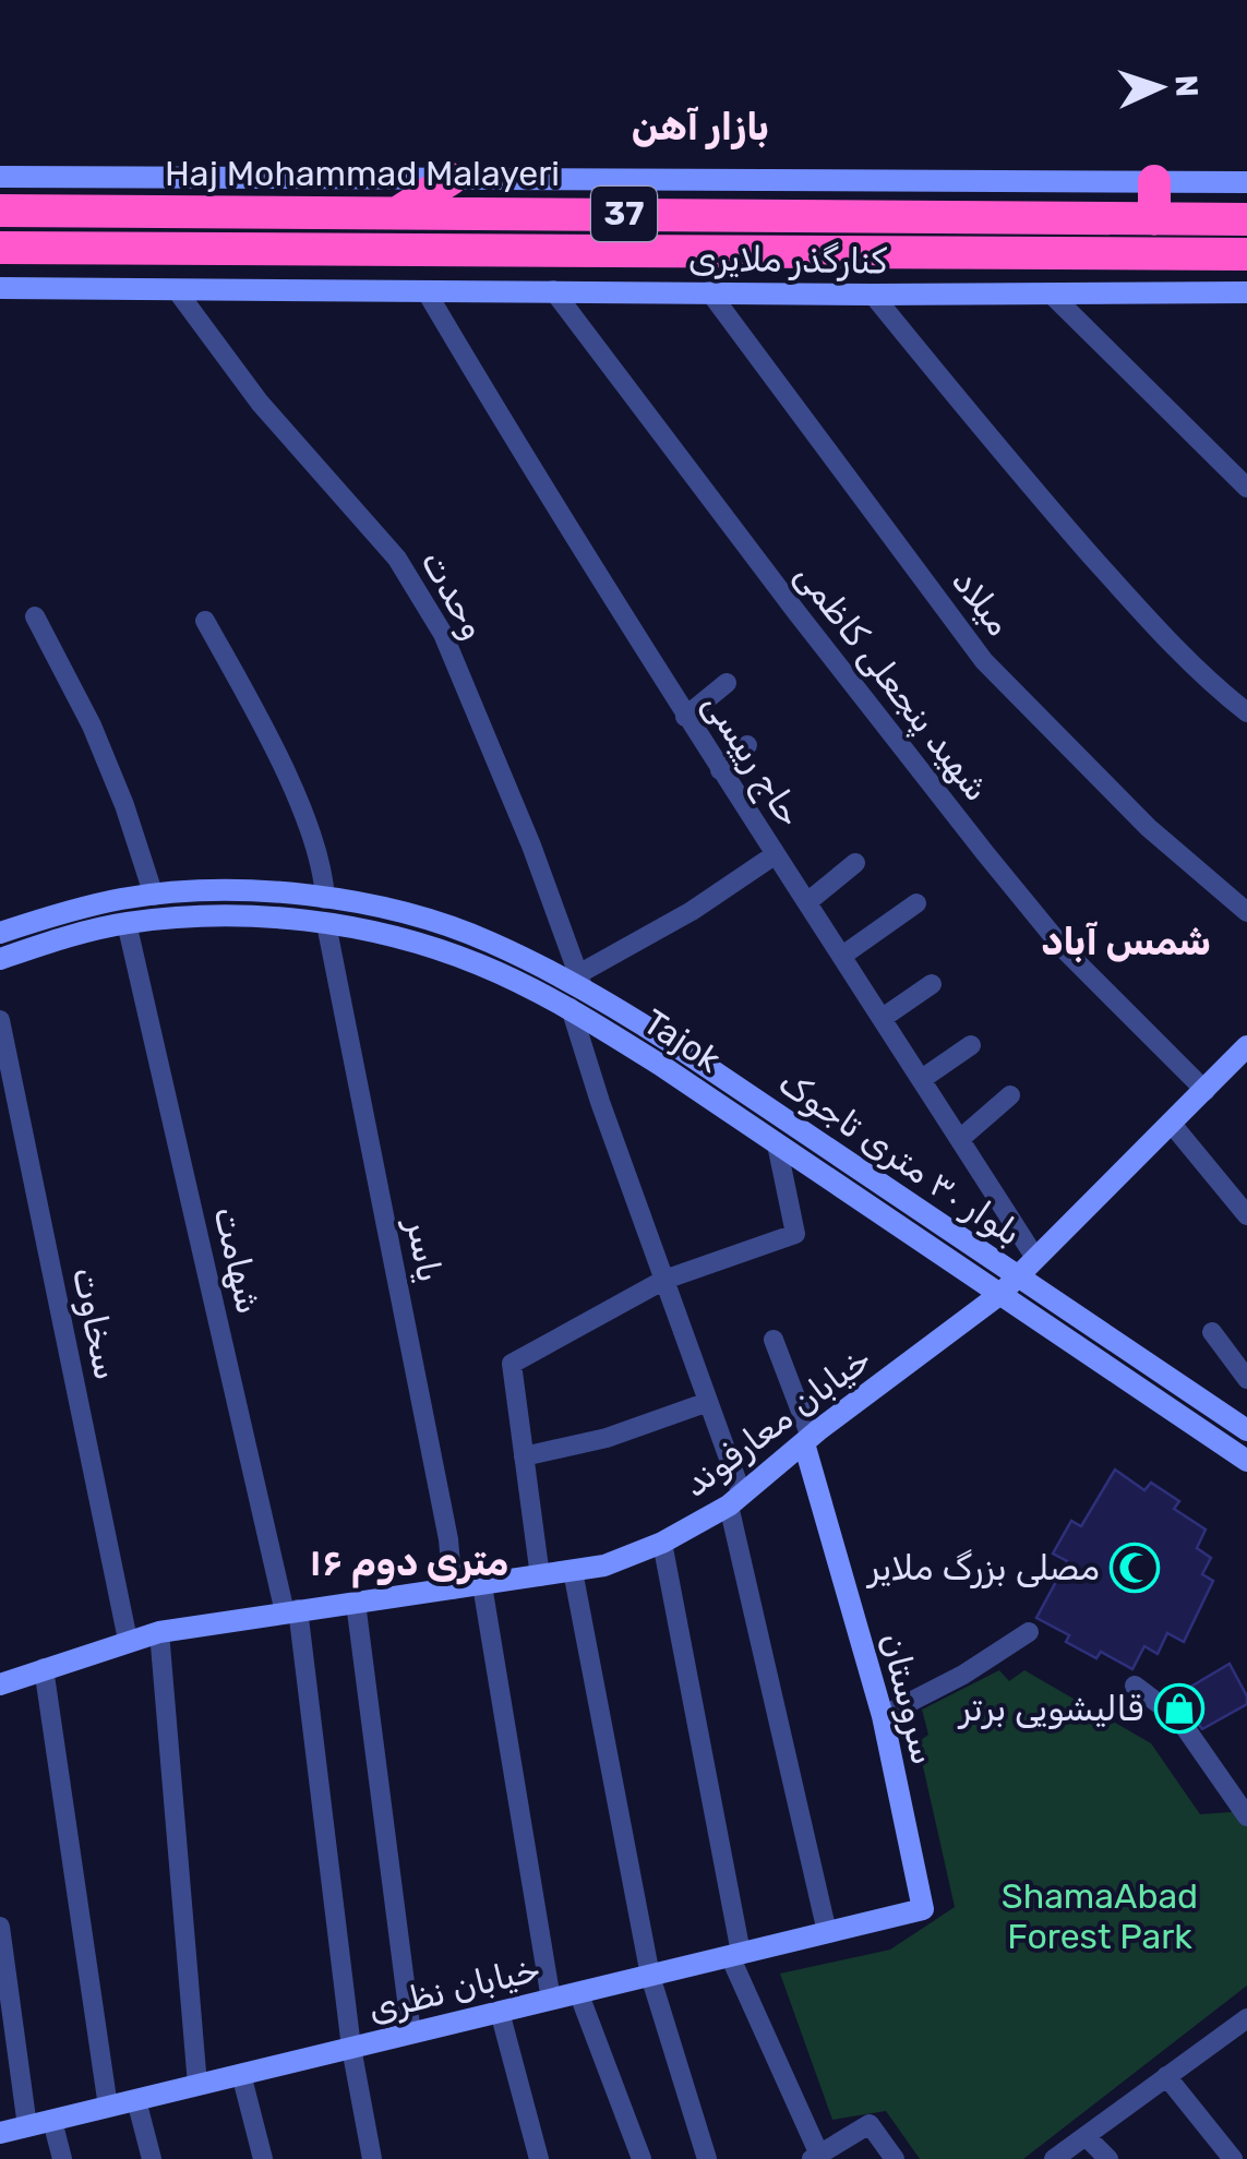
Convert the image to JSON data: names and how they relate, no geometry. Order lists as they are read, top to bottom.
{
  "streets": {
    "highway": ["Haj Mohammad Malayeri", "37"],
    "street": [
      "کنارگذر ملایری",
      "وحدت",
      "میلاد",
      "شهید پنجعلی کاظمی",
      "حاج رییسی",
      "Tajok",
      "بلوار ۳۰ متری تاجوک",
      "یاسر",
      "شهامت",
      "سخاوت",
      "خیابان معارفوند",
      "سروستان",
      "خیابان نظری"
    ]
  },
  "crossings": [
    ["کنارگذر ملایری", "وحدت"],
    ["کنارگذر ملایری", "میلاد"],
    ["کنارگذر ملایری", "شهید پنجعلی کاظمی"],
    ["کنارگذر ملایری", "حاج رییسی"],
    ["وحدت", "بلوار ۳۰ متری تاجوک"],
    ["Tajok", "یاسر"],
    ["Tajok", "شهامت"],
    ["Tajok", "خیابان معارفوند"],
    ["بلوار ۳۰ متری تاجوک", "خیابان معارفوند"],
    ["یاسر", "خیابان معارفوند"],
    ["شهامت", "خیابان معارفوند"],
    ["شهامت", "خیابان نظری"],
    ["سخاوت", "خیابان معارفوند"],
    ["خیابان معارفوند", "سروستان"],
    ["سروستان", "خیابان نظری"]
  ],
  "districts": ["بازار آهن", "شمس آباد", "۱۶ متری دوم"],
  "parks": ["ShamaAbad Forest Park"],
  "places": {
    "mosque": ["مصلی بزرگ ملایر"],
    "shop": ["قالیشویی برتر"]
  },
  "north": "right"
}
